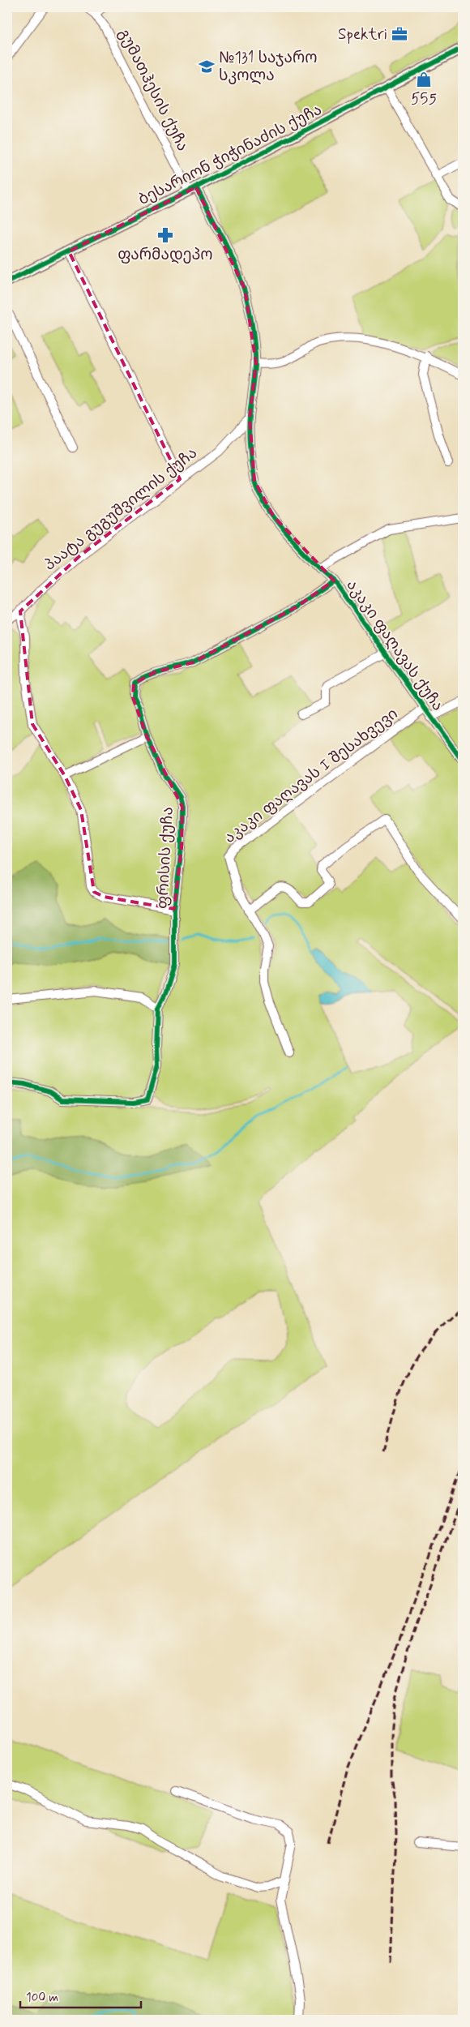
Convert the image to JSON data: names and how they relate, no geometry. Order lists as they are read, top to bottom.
{
  "streets": {
    "street": [
      "გუმათჰესის ქუჩა",
      "ბესარიონ ჭიჭინაძის ქუჩა",
      "პაატა გუგუშვილის ქუჩა",
      "აკაკი ფაღავას ქუჩა",
      "აკაკი ფაღავას I შესახვევი",
      "ფრისის ქუჩა"
    ]
  },
  "crossings": [
    ["გუმათჰესის ქუჩა", "ბესარიონ ჭიჭინაძის ქუჩა"],
    ["გუმათჰესის ქუჩა", "აკაკი ფაღავას ქუჩა"],
    ["ბესარიონ ჭიჭინაძის ქუჩა", "აკაკი ფაღავას ქუჩა"],
    ["პაატა გუგუშვილის ქუჩა", "აკაკი ფაღავას ქუჩა"],
    ["აკაკი ფაღავას ქუჩა", "აკაკი ფაღავას I შესახვევი"],
    ["აკაკი ფაღავას ქუჩა", "ფრისის ქუჩა"]
  ],
  "places": {
    "office": ["Spektri"],
    "school or university": ["№131 საჯარო სკოლა"],
    "shop": ["555"],
    "pharmacy": ["ფარმადეპო"]
  },
  "scale_bar": "100 m"
}
